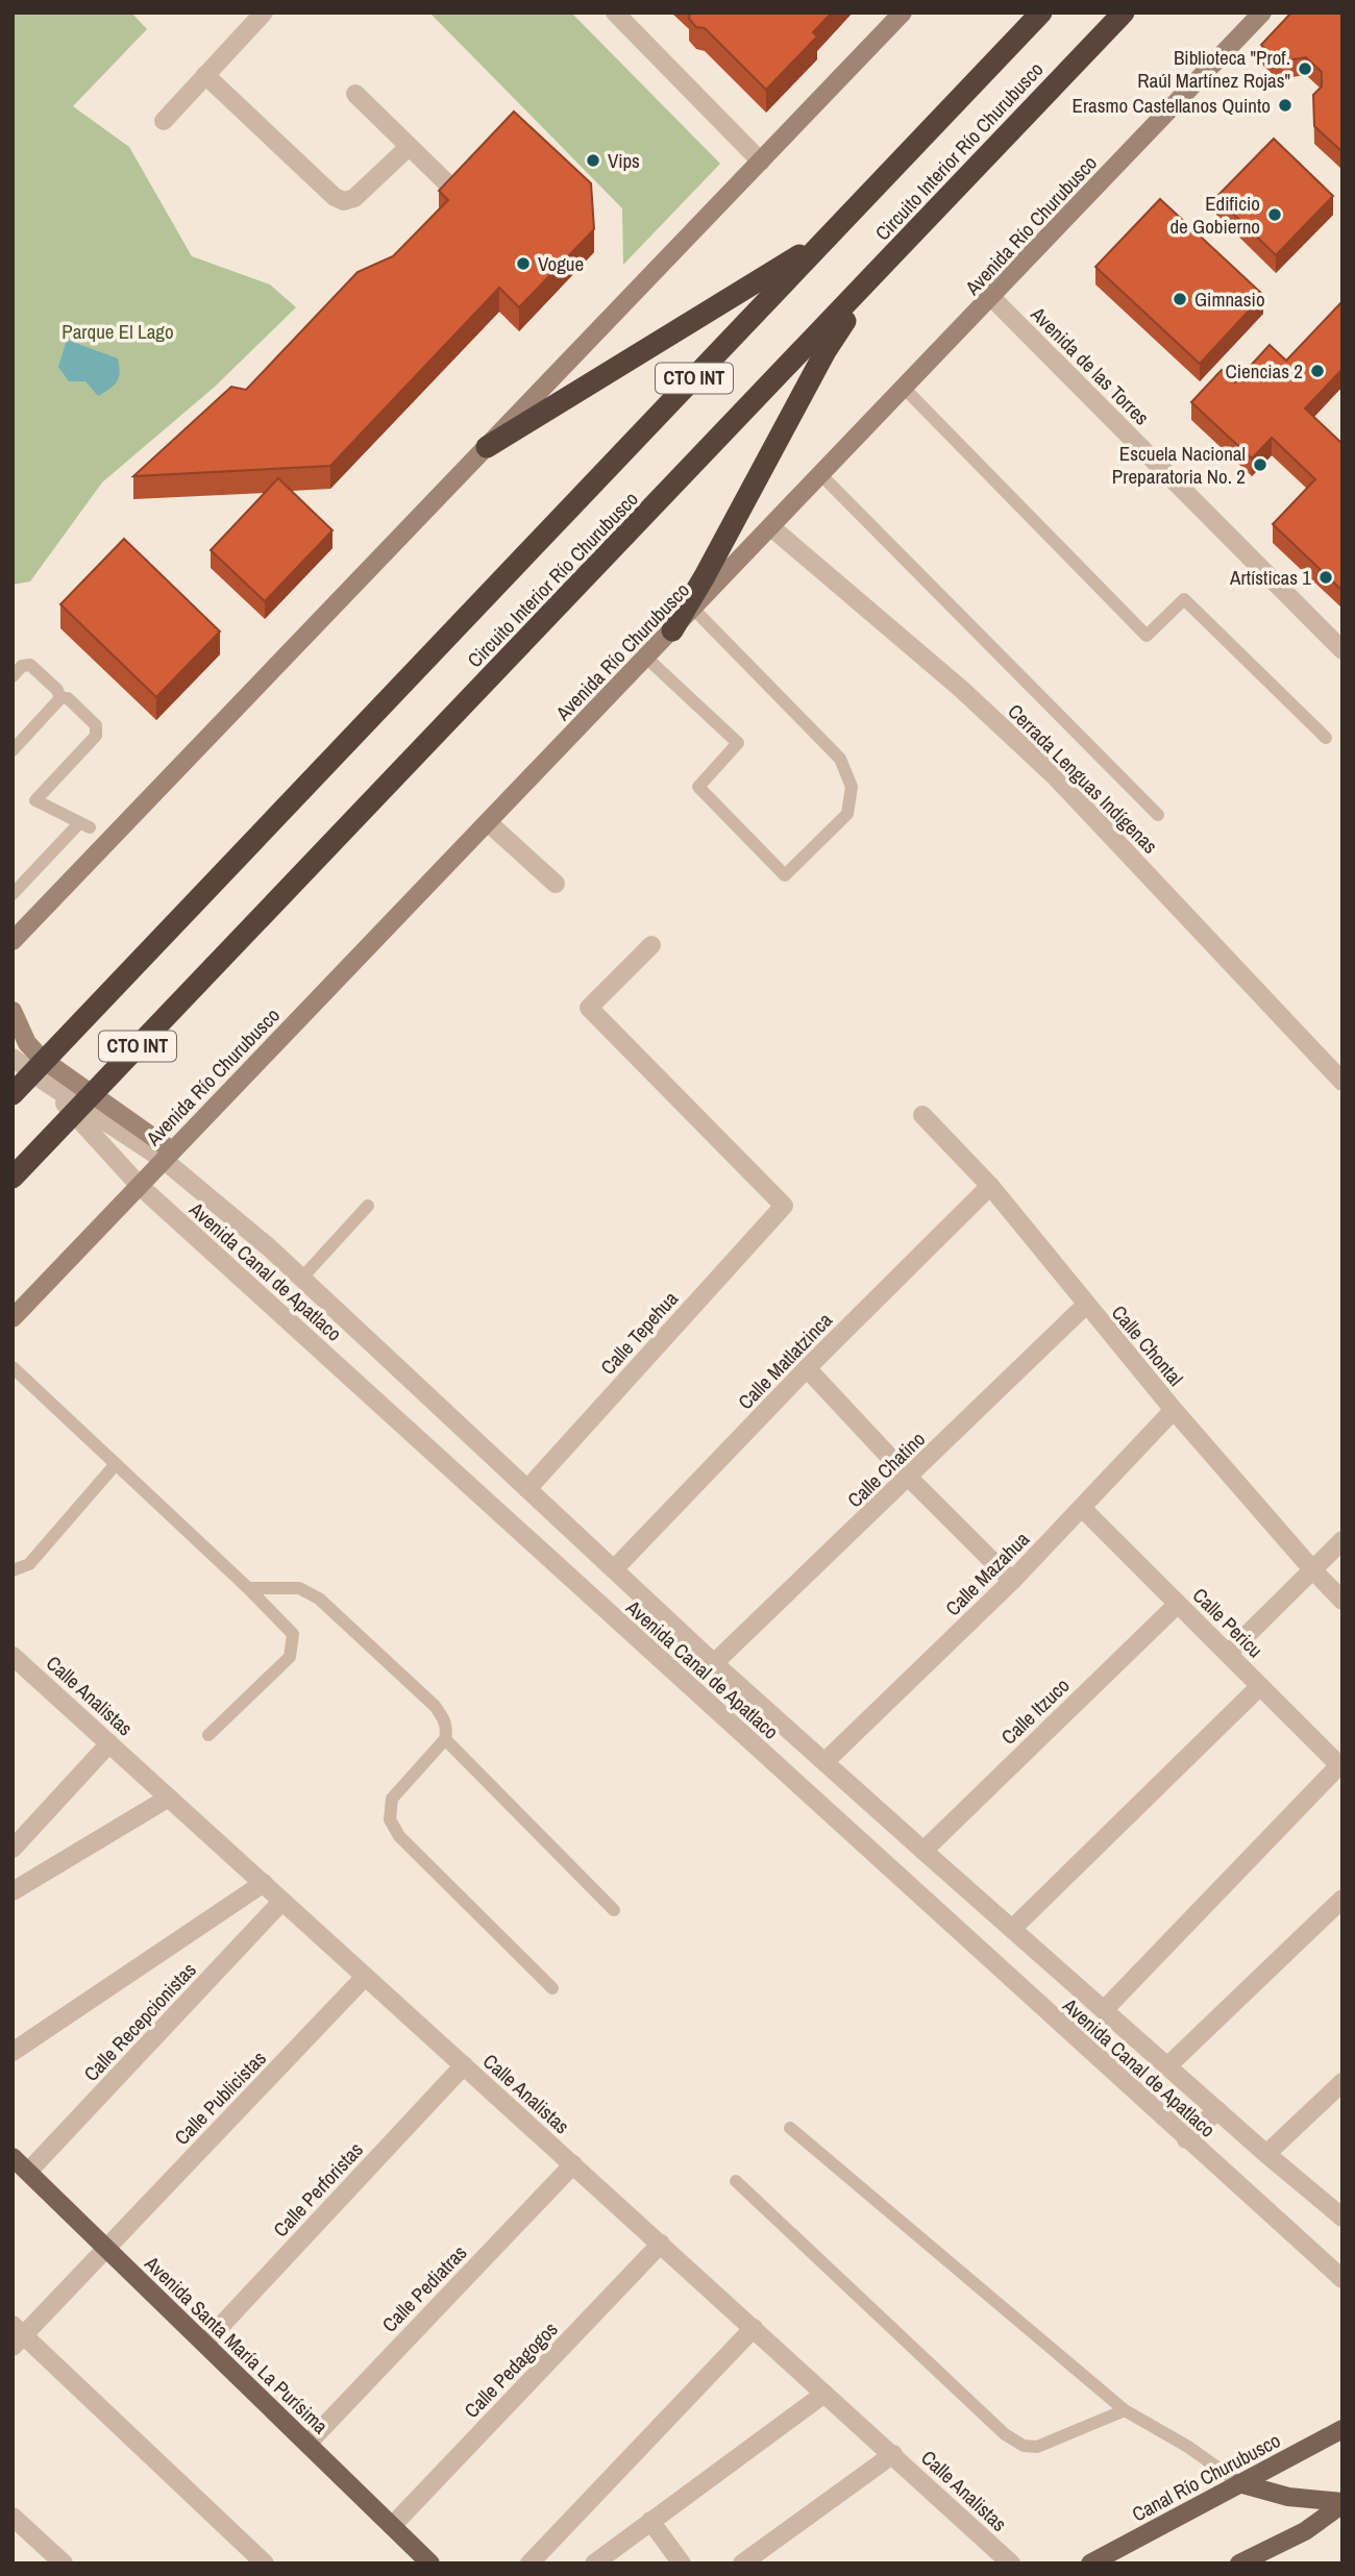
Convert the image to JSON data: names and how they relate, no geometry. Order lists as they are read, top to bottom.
{
  "streets": {
    "highway": ["Circuito Interior Río Churubusco", "CTO INT"],
    "main road": ["Avenida Río Churubusco", "Avenida Santa María La Purísima", "Canal Río Churubusco"],
    "street": [
      "Avenida de las Torres",
      "Cerrada Lenguas Indígenas",
      "Avenida Canal de Apatlaco",
      "Calle Tepehua",
      "Calle Chontal",
      "Calle Matlatzinca",
      "Calle Chatino",
      "Calle Mazahua",
      "Calle Pericu",
      "Calle Analistas",
      "Calle Itzuco",
      "Calle Recepcionistas",
      "Calle Publicistas",
      "Calle Perforistas",
      "Calle Pediatras",
      "Calle Pedagogos"
    ]
  },
  "crossings": [
    ["Avenida Río Churubusco", "Avenida de las Torres"],
    ["Avenida Río Churubusco", "Cerrada Lenguas Indígenas"],
    ["Avenida Río Churubusco", "Avenida Canal de Apatlaco"],
    ["Avenida Canal de Apatlaco", "Calle Tepehua"],
    ["Avenida Canal de Apatlaco", "Calle Matlatzinca"],
    ["Avenida Canal de Apatlaco", "Calle Chatino"],
    ["Avenida Canal de Apatlaco", "Calle Mazahua"],
    ["Avenida Canal de Apatlaco", "Calle Itzuco"],
    ["Calle Chontal", "Calle Matlatzinca"],
    ["Calle Chontal", "Calle Chatino"],
    ["Calle Chontal", "Calle Mazahua"],
    ["Calle Mazahua", "Calle Pericu"],
    ["Calle Pericu", "Calle Itzuco"],
    ["Calle Analistas", "Calle Recepcionistas"],
    ["Calle Analistas", "Calle Publicistas"],
    ["Calle Analistas", "Calle Perforistas"],
    ["Calle Analistas", "Calle Pediatras"],
    ["Calle Analistas", "Calle Pedagogos"],
    ["Calle Recepcionistas", "Avenida Santa María La Purísima"],
    ["Calle Publicistas", "Avenida Santa María La Purísima"],
    ["Calle Perforistas", "Avenida Santa María La Purísima"],
    ["Calle Pediatras", "Avenida Santa María La Purísima"],
    ["Avenida Santa María La Purísima", "Calle Pedagogos"]
  ],
  "parks": ["Parque El Lago"],
  "places": [
    "Biblioteca \"Prof. Raúl Martínez Rojas\"",
    "Erasmo Castellanos Quinto",
    "Vips",
    "Edificio de Gobierno",
    "Vogue",
    "Gimnasio",
    "Ciencias 2",
    "Escuela Nacional Preparatoria No. 2",
    "Artísticas 1"
  ]
}
